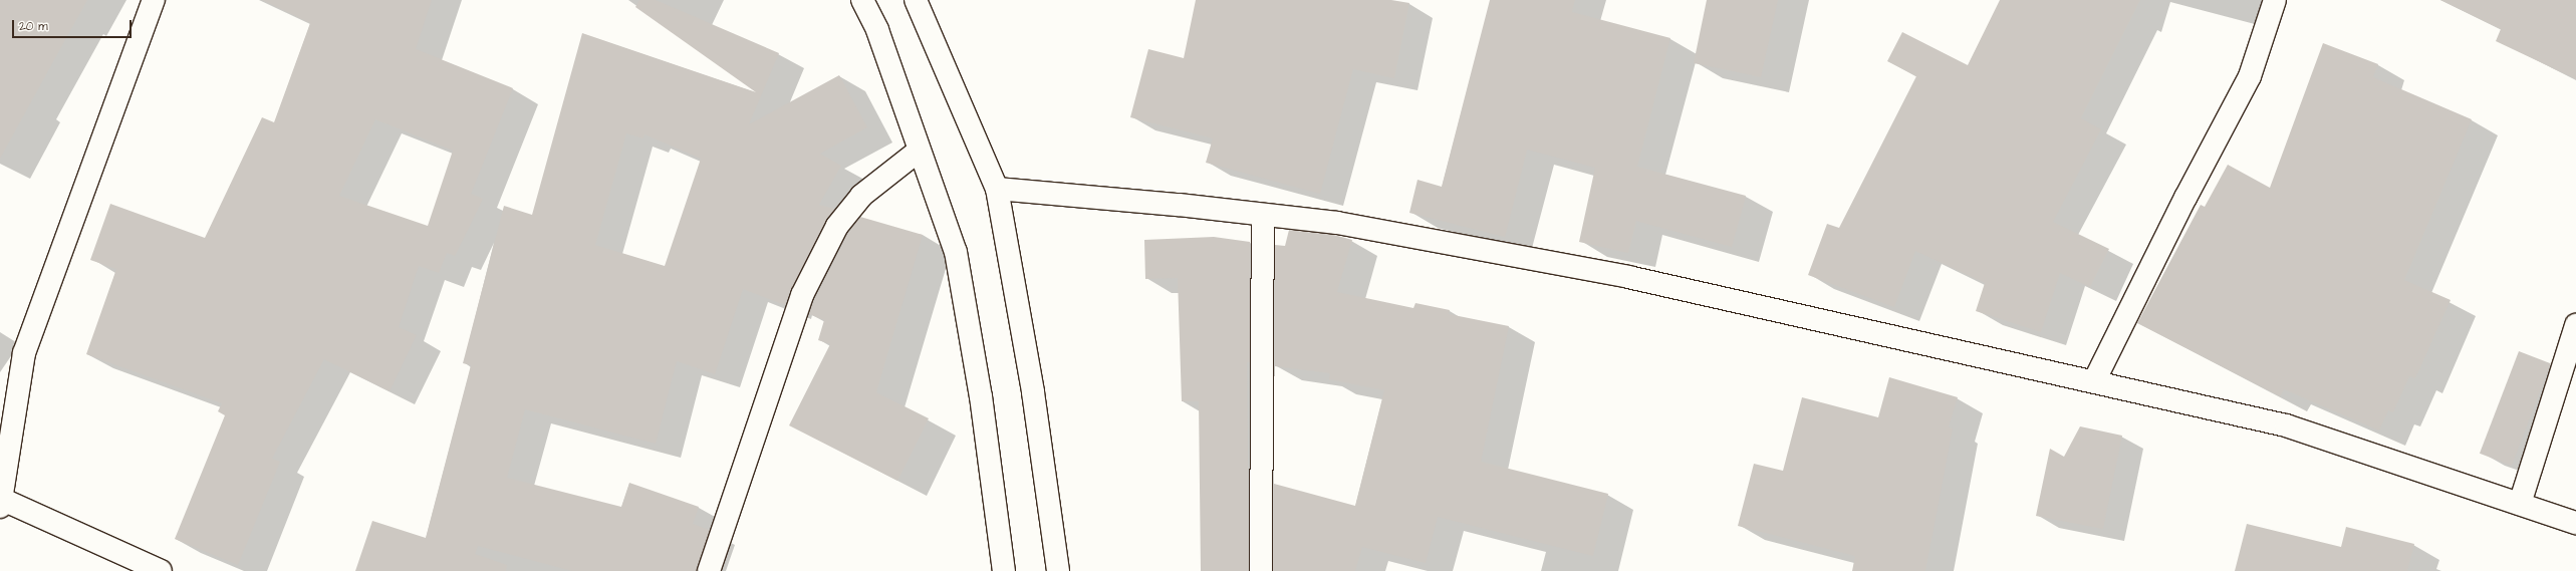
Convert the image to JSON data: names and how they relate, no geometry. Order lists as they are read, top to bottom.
{
  "scale_bar": "20 m"
}
